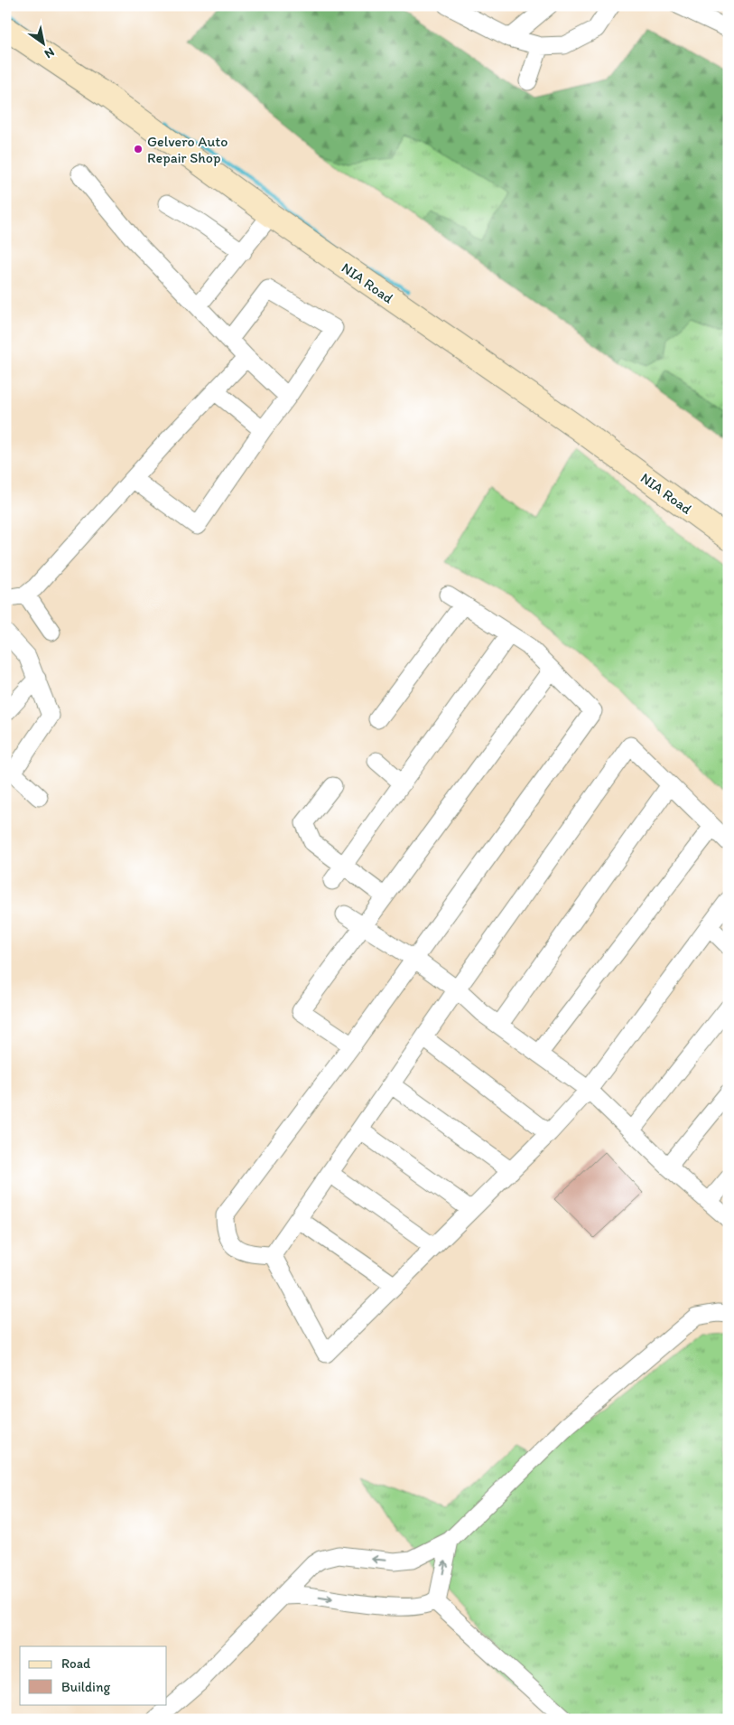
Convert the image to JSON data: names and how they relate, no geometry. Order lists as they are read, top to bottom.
{
  "streets": {
    "street": ["NIA Road"]
  },
  "places": ["Gelvero Auto Repair Shop"],
  "legend": ["Road", "Building"],
  "north": "bottom right"
}
